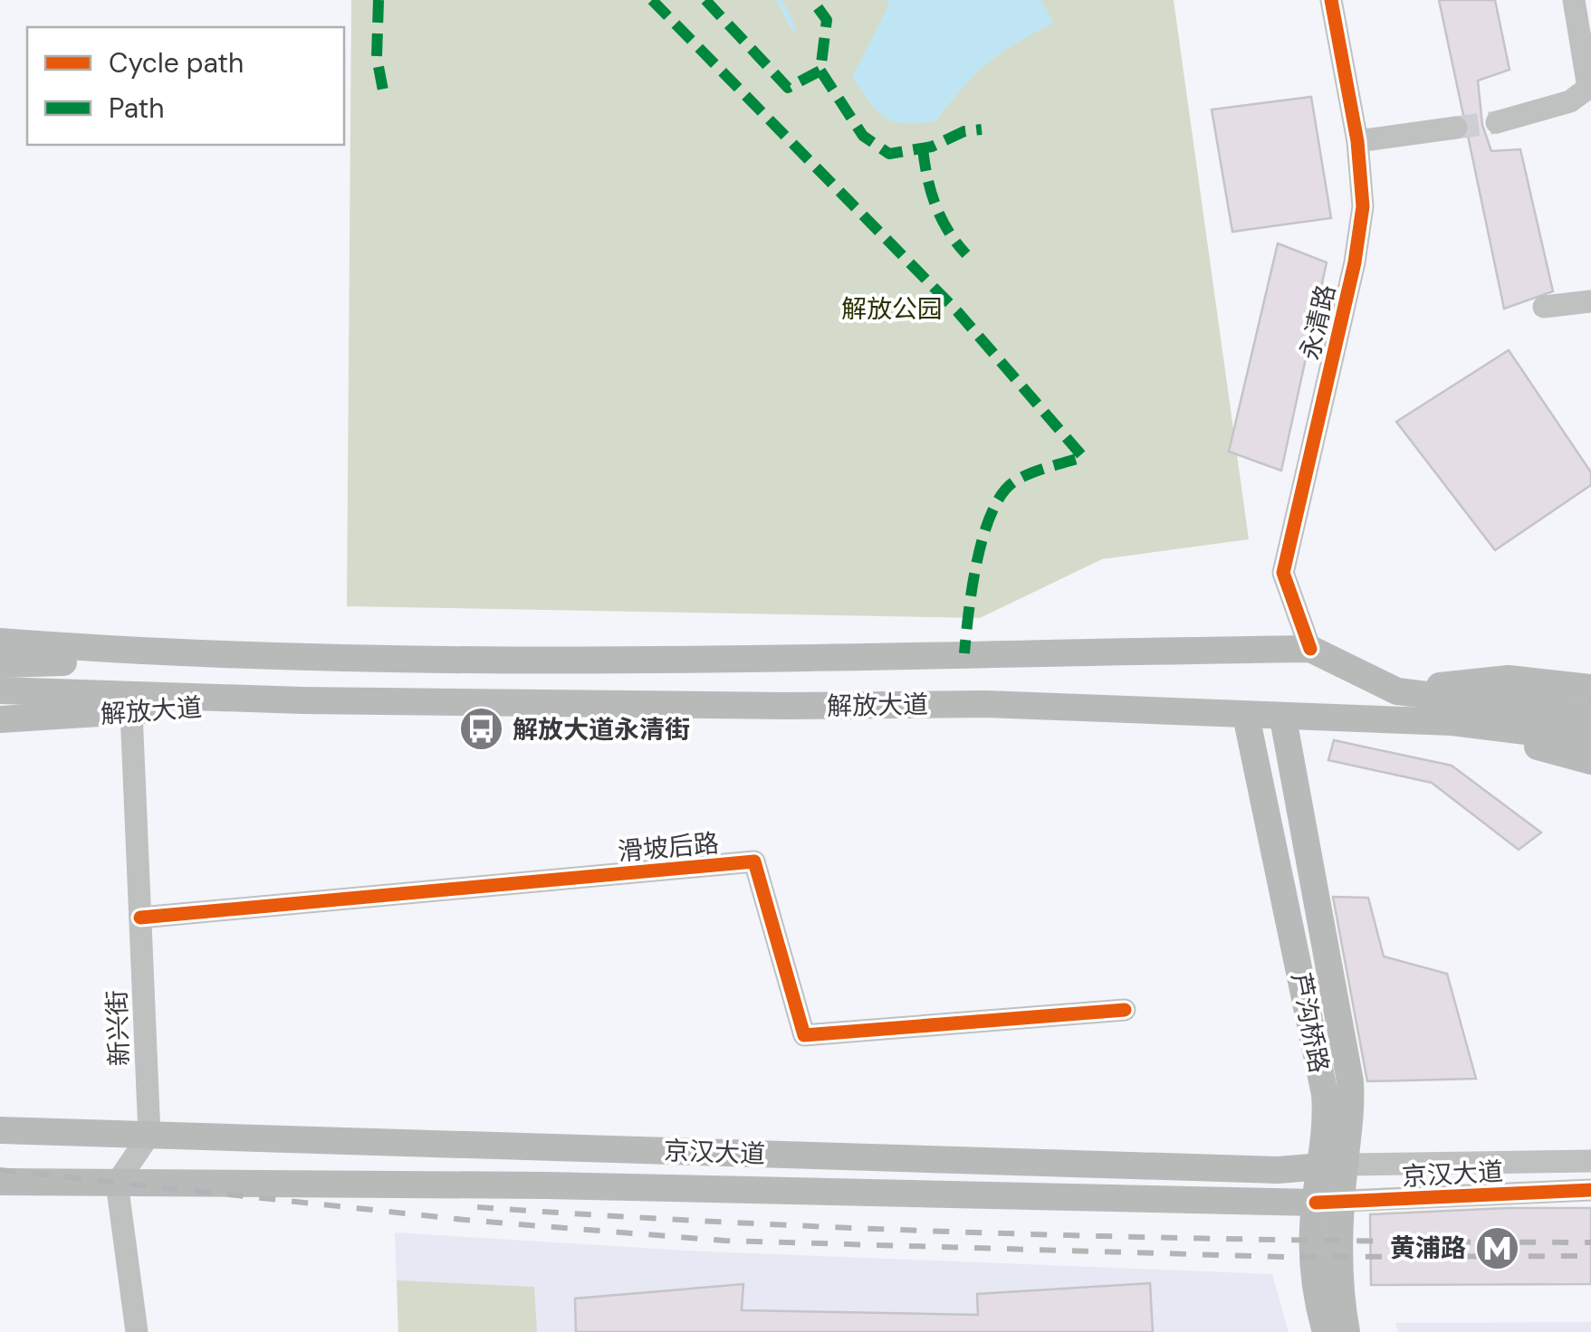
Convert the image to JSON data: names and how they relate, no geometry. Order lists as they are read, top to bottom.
{
  "streets": {
    "main road": ["解放大道", "芦沟桥路", "京汉大道"],
    "street": ["永清路", "滑坡后路", "新兴街"]
  },
  "crossings": [
    ["永清路", "解放大道"],
    ["解放大道", "芦沟桥路"],
    ["解放大道", "新兴街"],
    ["滑坡后路", "新兴街"],
    ["芦沟桥路", "京汉大道"],
    ["新兴街", "京汉大道"]
  ],
  "parks": ["解放公园"],
  "places": {
    "bus stop": ["解放大道永清街"],
    "metro station": ["黄浦路"]
  },
  "legend": ["Cycle path", "Path"]
}
